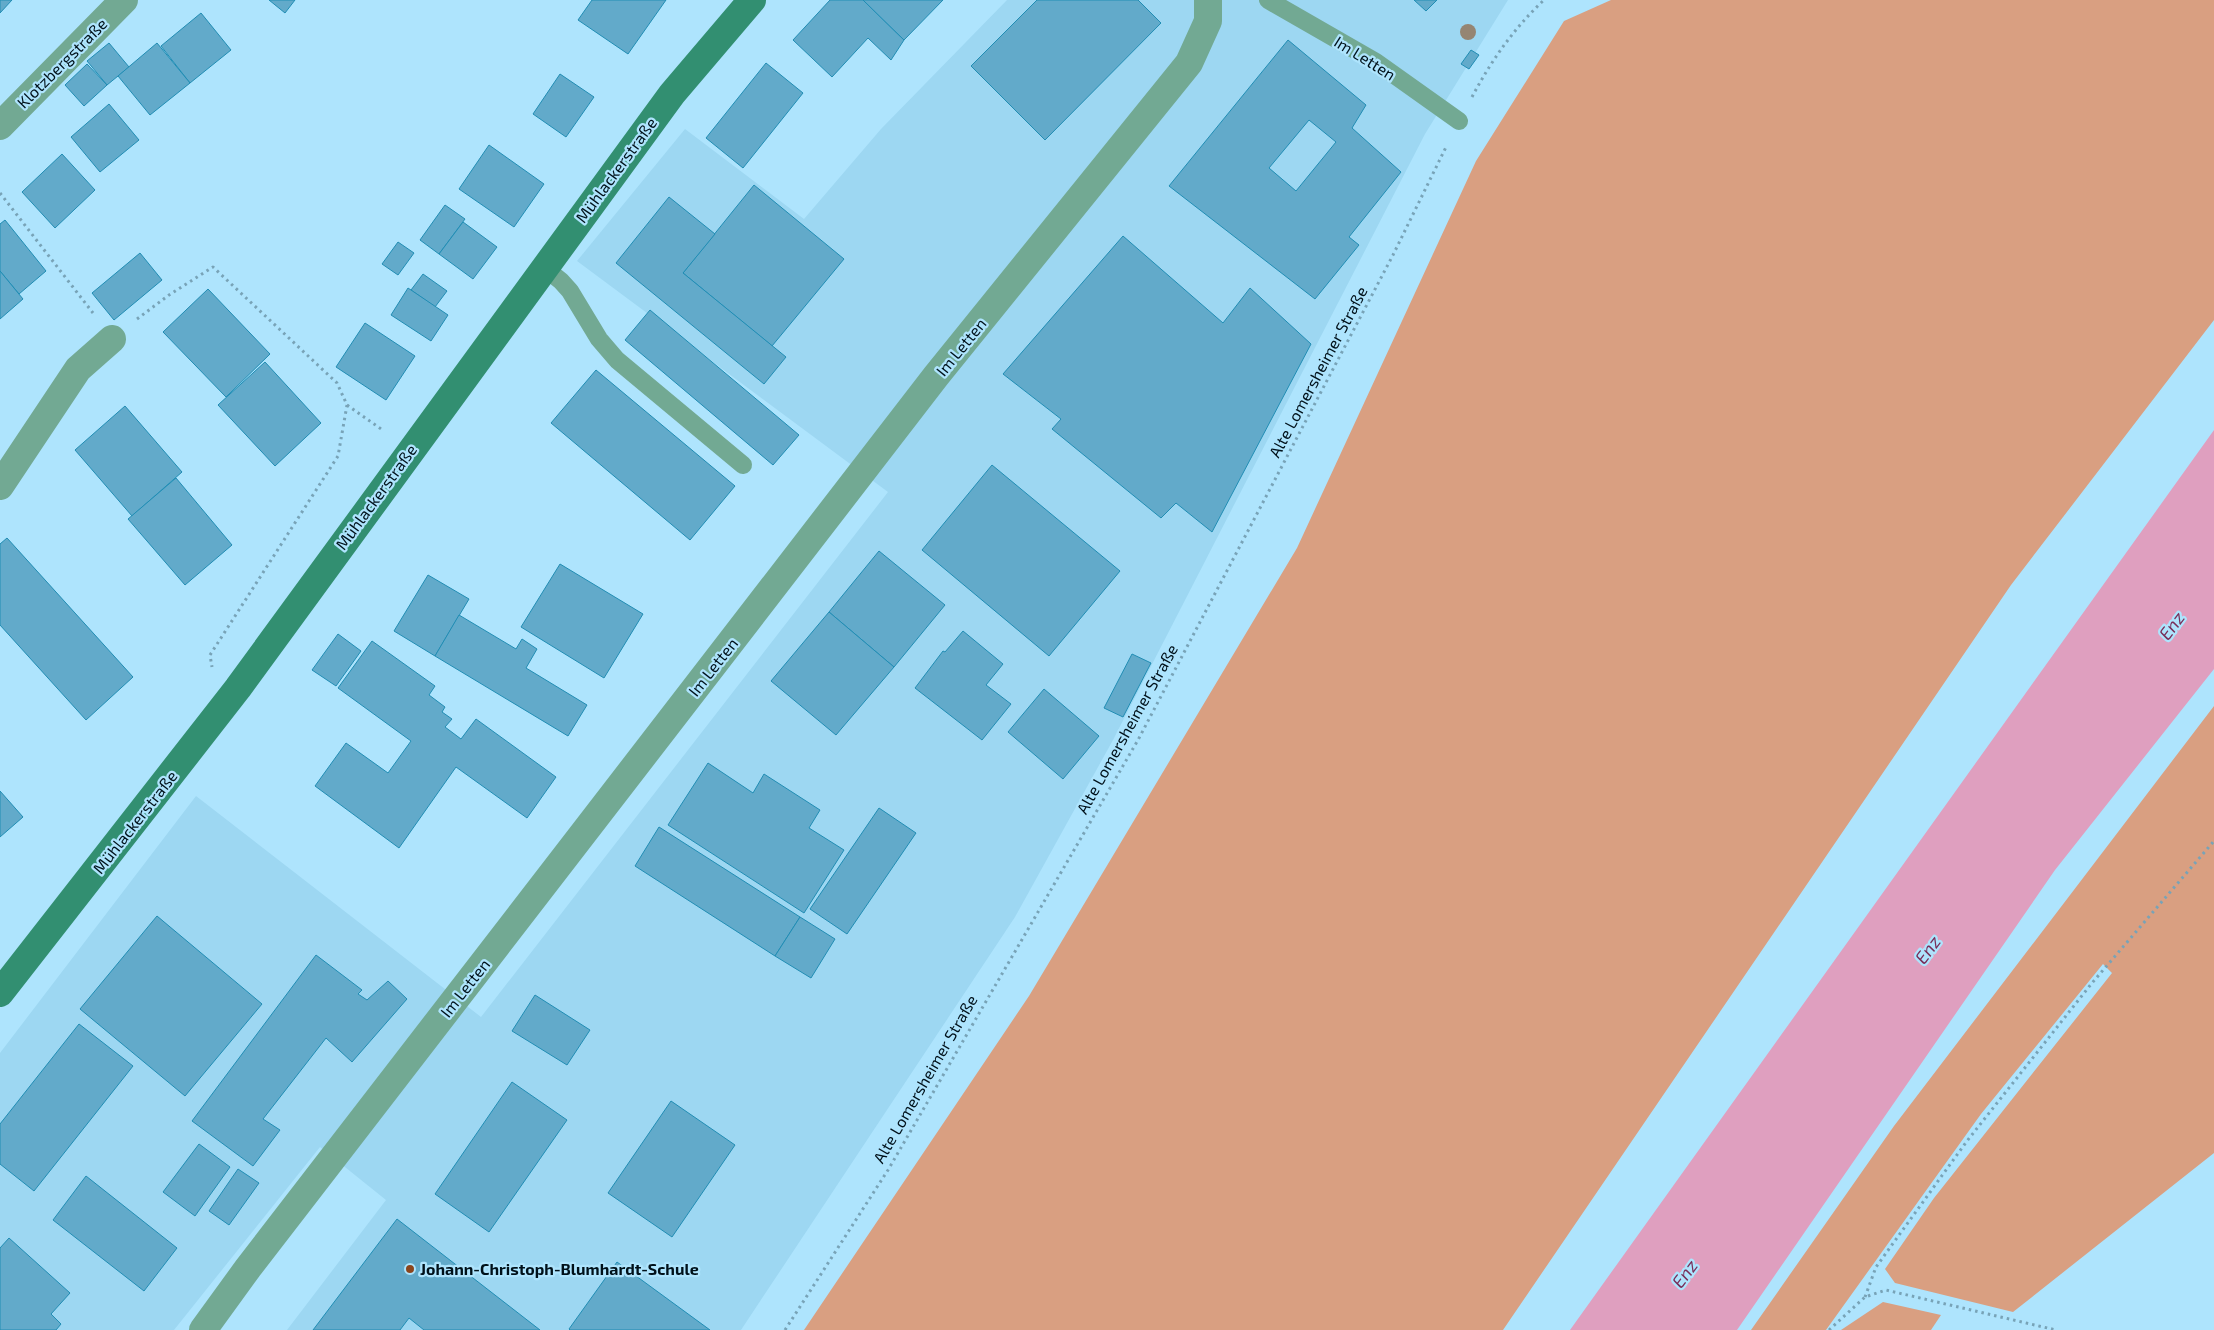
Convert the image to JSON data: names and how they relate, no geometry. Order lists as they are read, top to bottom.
{
  "streets": {
    "street": ["Im Letten", "Klotzbergstraße", "Mühlackerstraße"],
    "path": ["Alte Lomersheimer Straße"]
  },
  "crossings": [
    ["Im Letten", "Alte Lomersheimer Straße"]
  ],
  "water": ["Enz"],
  "places": ["Johann-Christoph-Blumhardt-Schule"]
}
